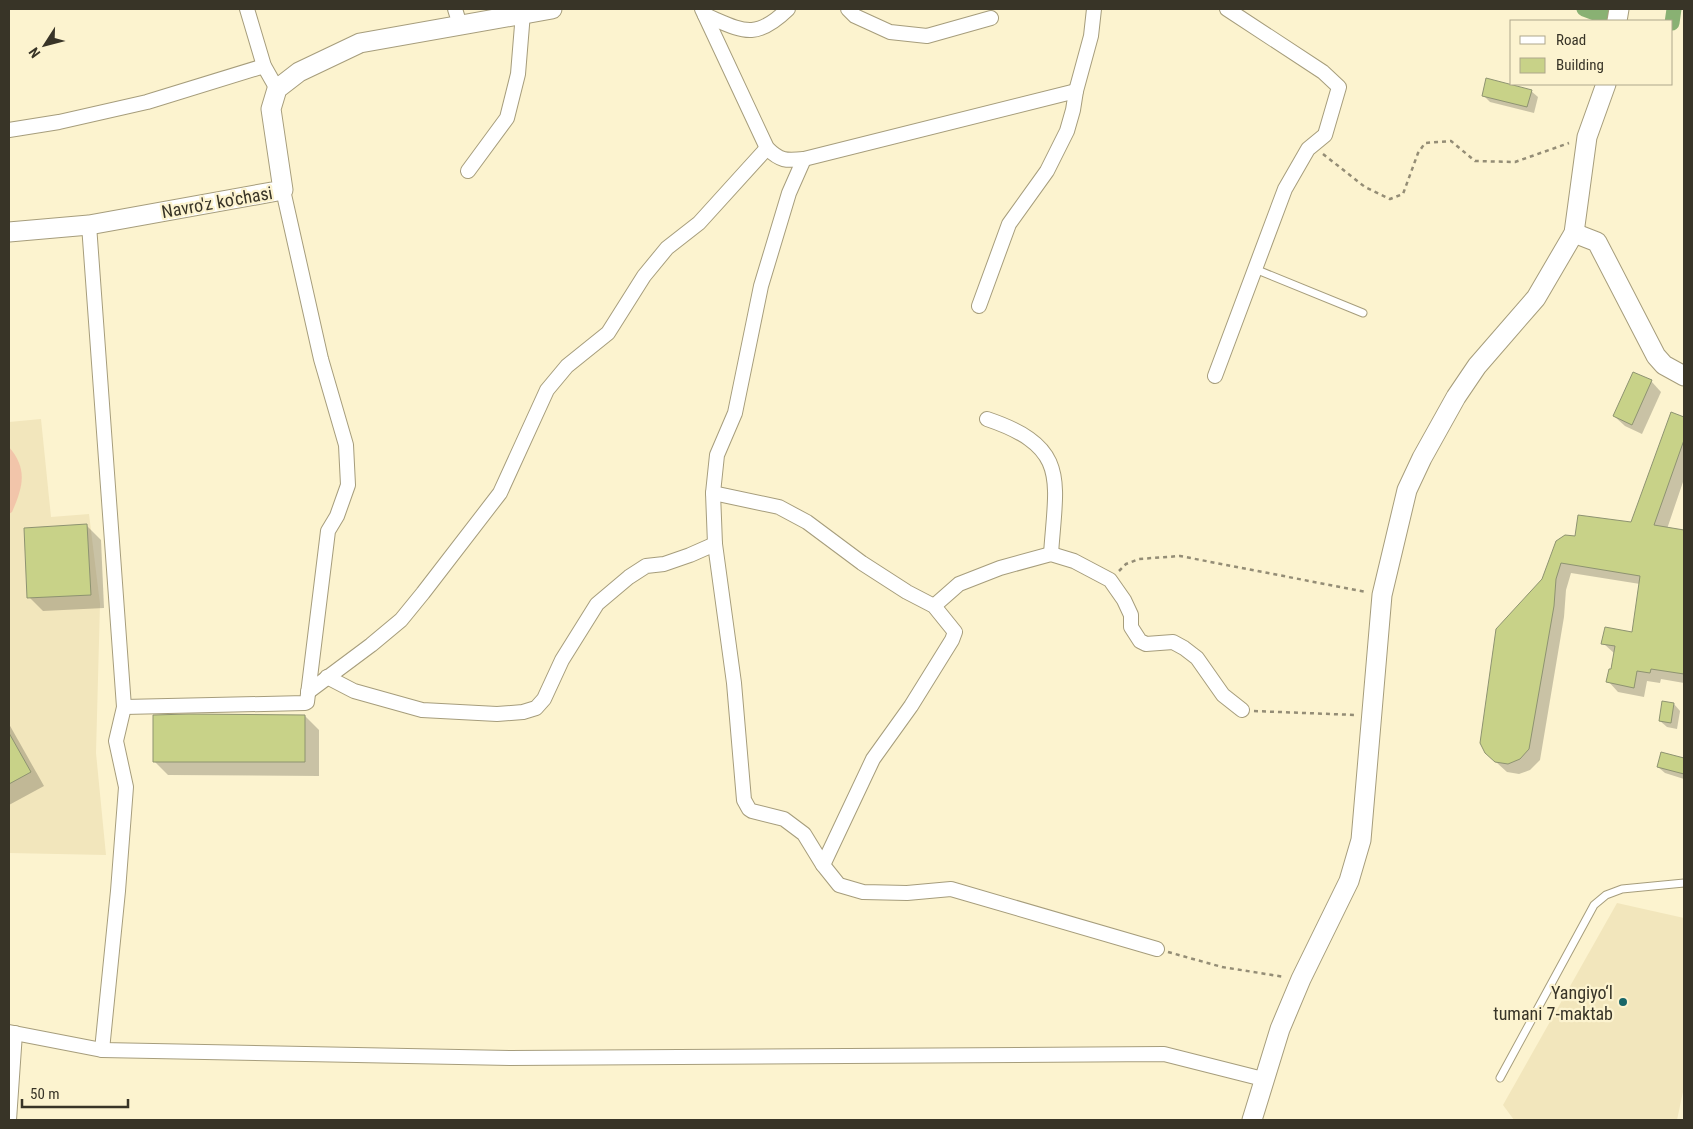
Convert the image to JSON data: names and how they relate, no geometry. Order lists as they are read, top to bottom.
{
  "streets": {
    "main road": ["Navro'z ko'chasi"]
  },
  "places": ["Yangiyo‘l tumani 7-maktab"],
  "legend": ["Road", "Building"],
  "scale_bar": "50 m",
  "north": "bottom left"
}
